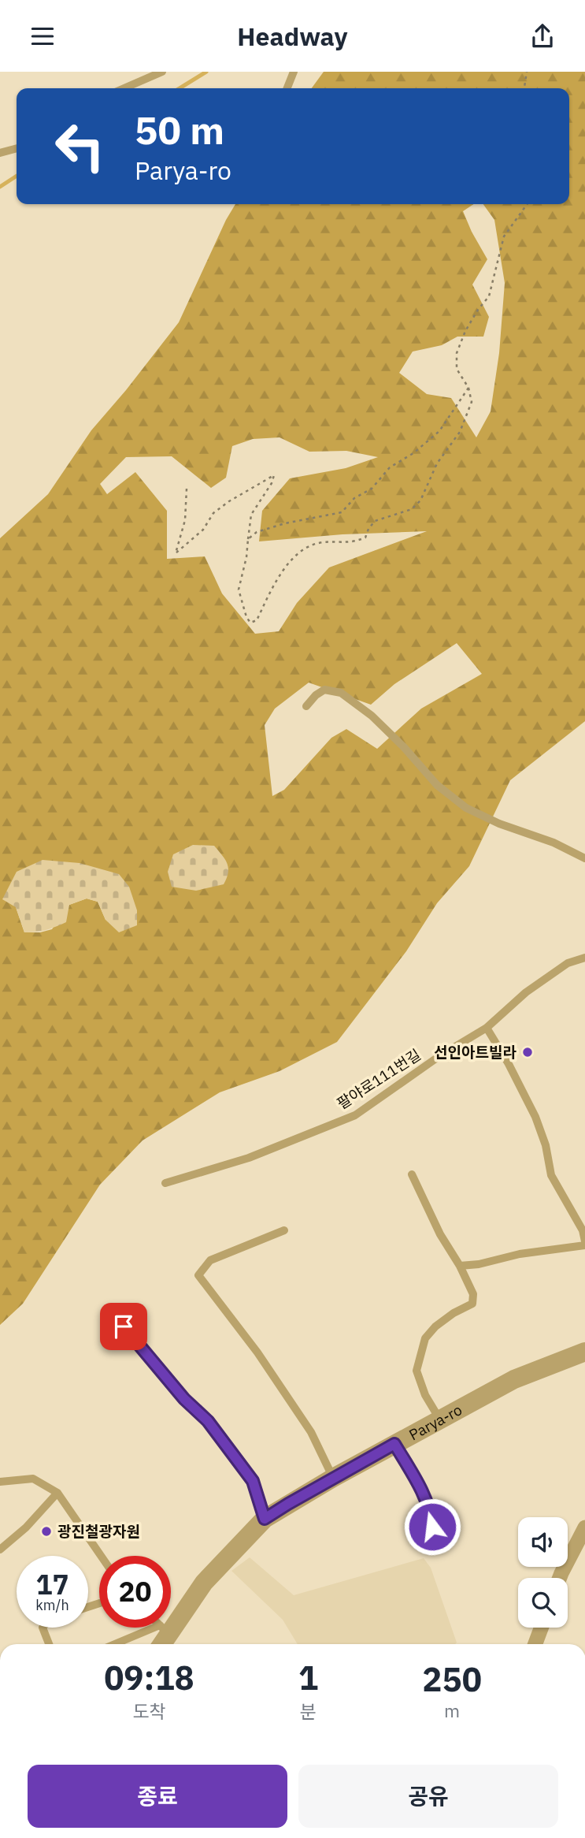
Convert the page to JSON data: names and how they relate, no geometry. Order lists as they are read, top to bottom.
{
  "streets": {
    "street": ["Parya-ro"],
    "lane": ["팔야로111번길"]
  },
  "places": ["선인아트빌라", "광진철광자원"],
  "page": {
    "header": "Headway",
    "turn": ["50 m", "Parya-ro"],
    "speed": "17 km/h",
    "limit": "20",
    "eta": [
      "09:18",
      "도착",
      "1",
      "분",
      "250",
      "m"
    ],
    "buttons": ["종료", "공유"]
  }
}
